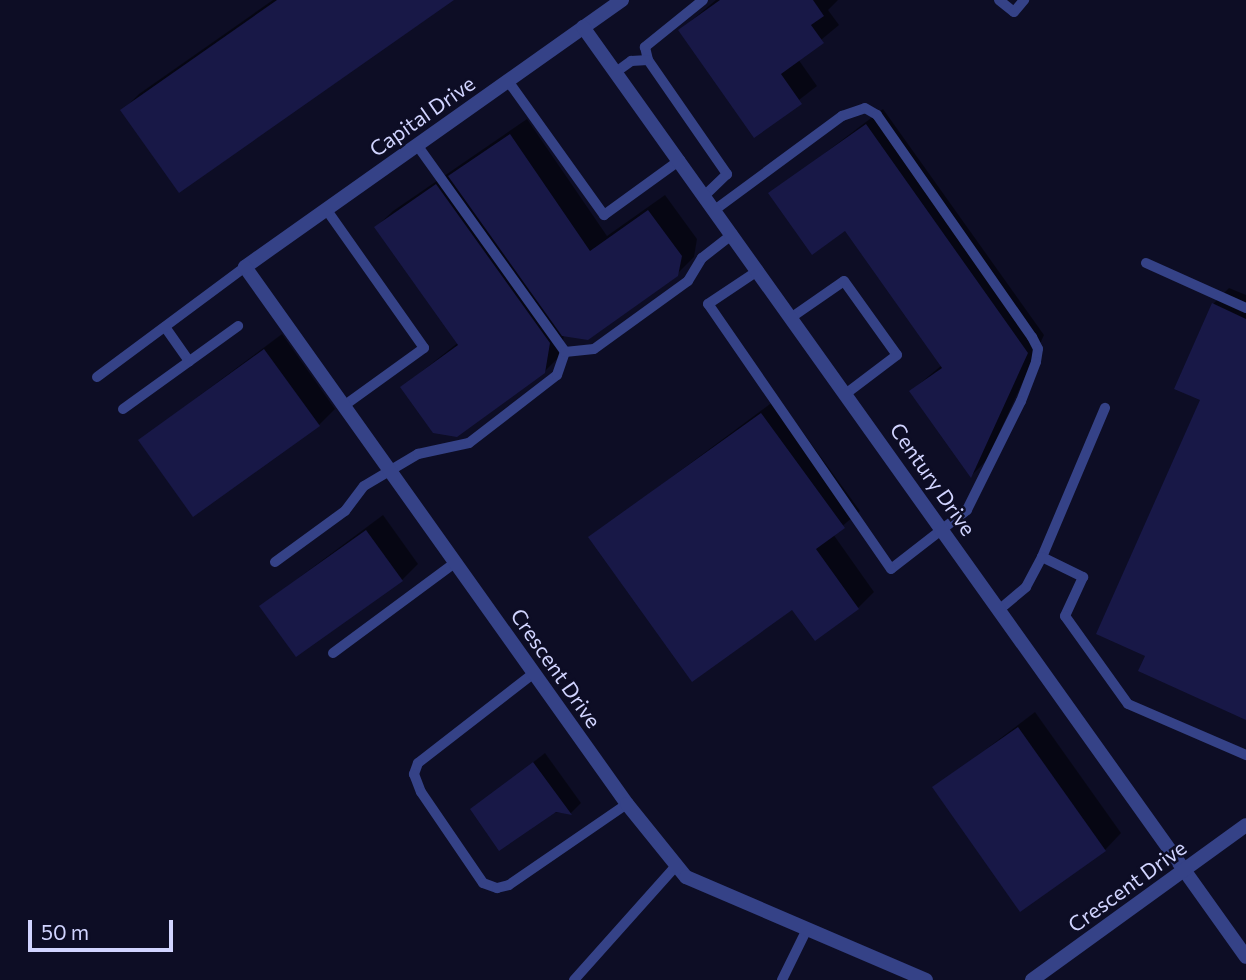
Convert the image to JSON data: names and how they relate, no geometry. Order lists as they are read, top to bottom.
{
  "streets": {
    "street": ["Capital Drive", "Century Drive", "Crescent Drive"]
  },
  "crossings": [
    ["Capital Drive", "Century Drive"],
    ["Capital Drive", "Crescent Drive"],
    ["Century Drive", "Crescent Drive"]
  ],
  "scale_bar": "50 m"
}
